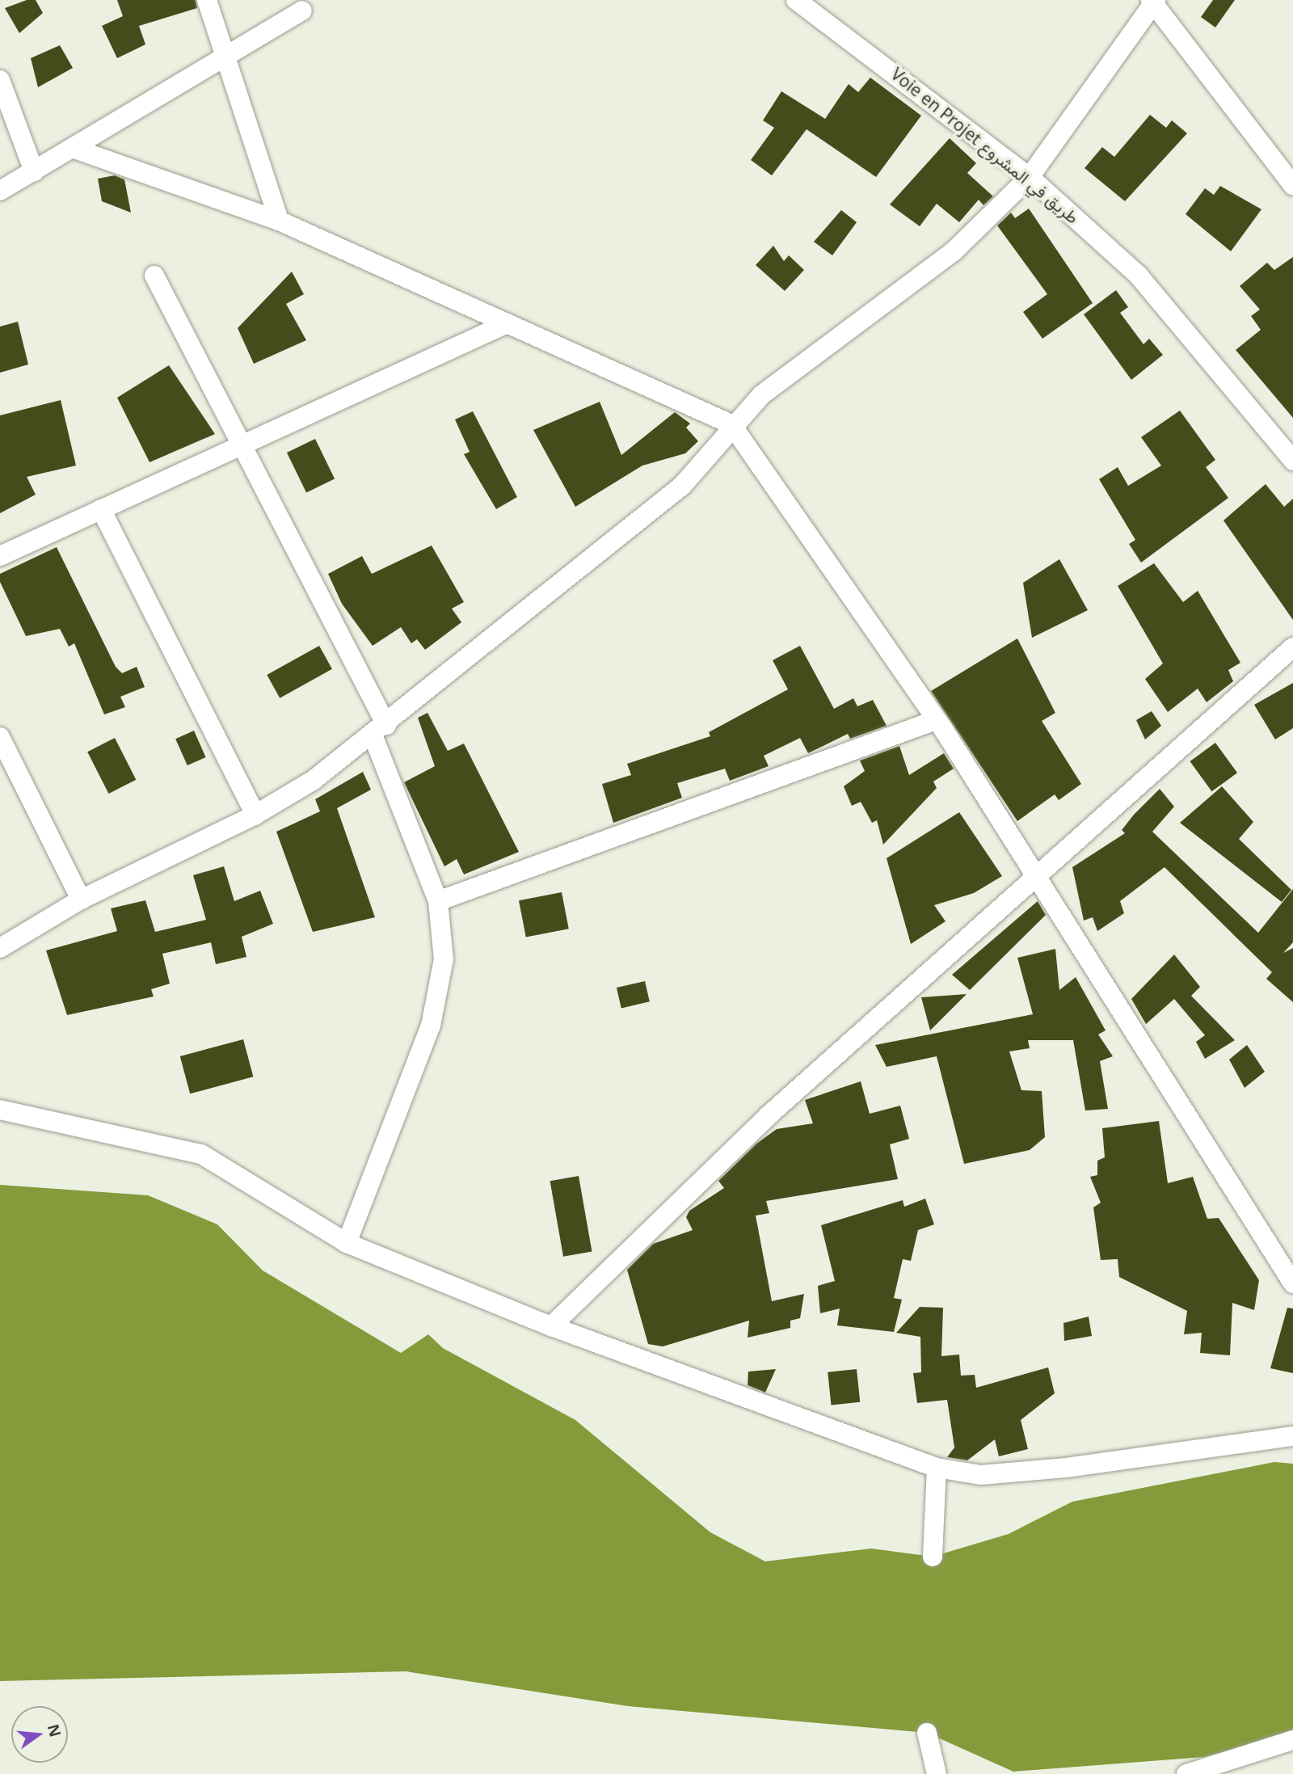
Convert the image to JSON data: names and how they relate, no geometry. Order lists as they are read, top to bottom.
{
  "streets": {
    "street": ["Voie en Projet طريق في المشروع"]
  },
  "north": "right"
}
